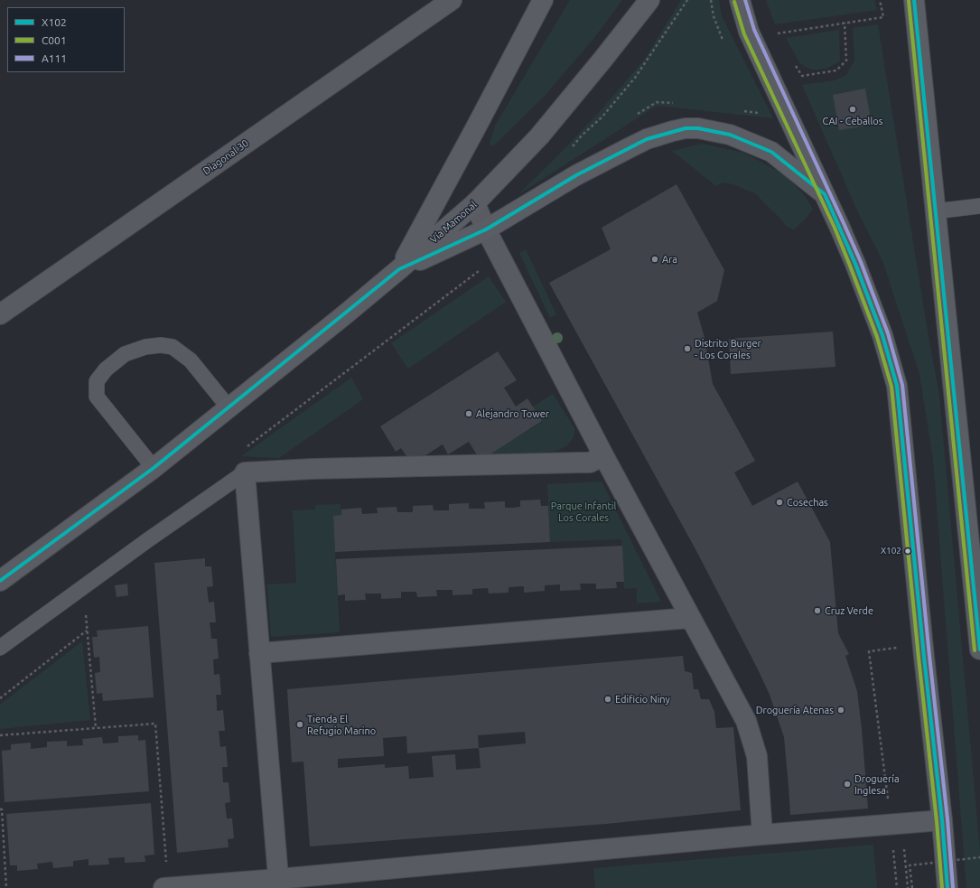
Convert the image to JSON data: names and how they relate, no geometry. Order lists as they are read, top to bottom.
{
  "streets": {
    "main road": ["Vía Mamonal"],
    "street": ["Diagonal 30"]
  },
  "parks": ["Parque Infantil Los Corales"],
  "places": [
    "CAI - Ceballos",
    "Ara",
    "Distrito Burger - Los Corales",
    "Alejandro Tower",
    "Cosechas",
    "X102",
    "Cruz Verde",
    "Edificio Niny",
    "Droguería Atenas",
    "Tienda El Refugio Marino",
    "Droguería Inglesa"
  ],
  "lines": ["transit line X102", "transit line A111", "transit line C001"],
  "legend": ["X102", "C001", "A111"]
}
